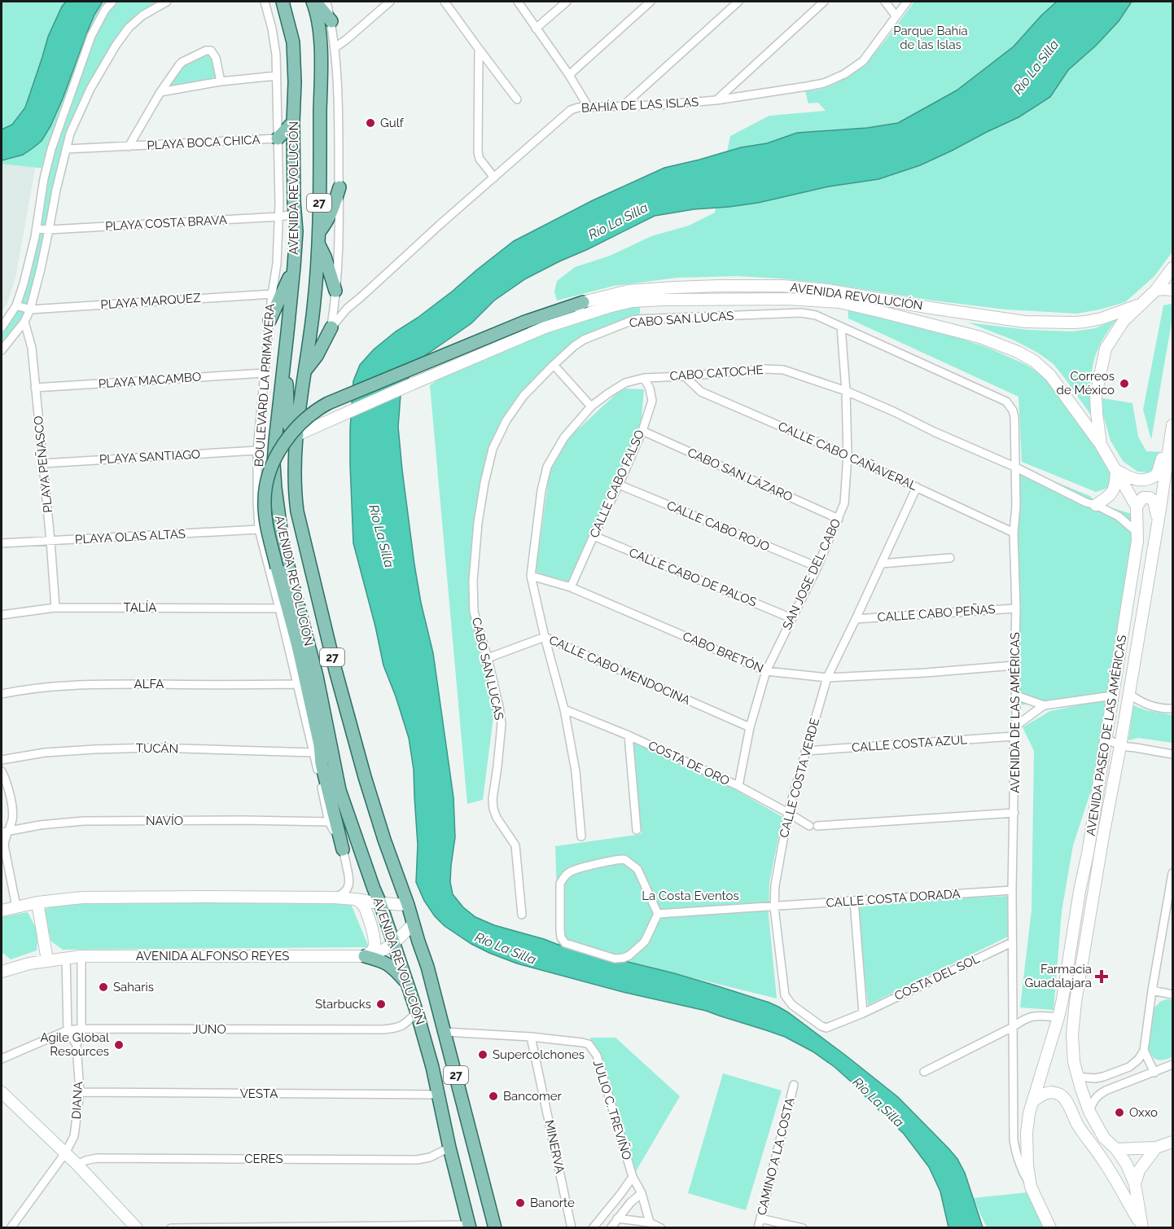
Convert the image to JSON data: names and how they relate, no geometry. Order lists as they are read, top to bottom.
{
  "streets": {
    "main road": [
      "AVENIDA REVOLUCIÓN",
      "27",
      "AVENIDA PASEO DE LAS AMÉRICAS",
      "AVENIDA ALFONSO REYES"
    ],
    "street": [
      "BAHÍA DE LAS ISLAS",
      "PLAYA BOCA CHICA",
      "PLAYA COSTA BRAVA",
      "PLAYA MARQUEZ",
      "CABO SAN LUCAS",
      "CABO CATOCHE",
      "PLAYA MACAMBO",
      "BOULEVARD LA PRIMAVERA",
      "CALLE CABO CAÑAVERAL",
      "PLAYA SANTIAGO",
      "PLAYA PEÑASCO",
      "CABO SAN LÁZARO",
      "CALLE CABO FALSO",
      "CALLE CABO ROJO",
      "PLAYA OLAS ALTAS",
      "SAN JOSE DEL CABO",
      "CALLE CABO DE PALOS",
      "TALÍA",
      "CALLE CABO PEÑAS",
      "CABO BRETÓN",
      "CALLE CABO MENDOCINA",
      "ALFA",
      "AVENIDA DE LAS AMÉRICAS",
      "CALLE COSTA AZUL",
      "TUCÁN",
      "COSTA DE ORO",
      "CALLE COSTA VERDE",
      "NAVÍO",
      "CALLE COSTA DORADA",
      "COSTA DEL SOL",
      "JUNO",
      "VESTA",
      "DIANA",
      "JULIO C. TREVIÑO",
      "MINERVA",
      "CAMINO A LA COSTA",
      "CERES"
    ]
  },
  "crossings": [
    ["PLAYA BOCA CHICA", "BOULEVARD LA PRIMAVERA"],
    ["AVENIDA REVOLUCIÓN", "PLAYA COSTA BRAVA"],
    ["AVENIDA REVOLUCIÓN", "AVENIDA PASEO DE LAS AMÉRICAS"],
    ["AVENIDA REVOLUCIÓN", "AVENIDA ALFONSO REYES"],
    ["AVENIDA REVOLUCIÓN", "JUNO"],
    ["AVENIDA REVOLUCIÓN", "VESTA"],
    ["AVENIDA REVOLUCIÓN", "CERES"],
    ["PLAYA COSTA BRAVA", "BOULEVARD LA PRIMAVERA"],
    ["PLAYA MARQUEZ", "BOULEVARD LA PRIMAVERA"],
    ["CABO SAN LUCAS", "SAN JOSE DEL CABO"],
    ["CABO SAN LUCAS", "CALLE CABO MENDOCINA"],
    ["CABO SAN LUCAS", "AVENIDA DE LAS AMÉRICAS"],
    ["CABO CATOCHE", "CALLE CABO CAÑAVERAL"],
    ["CABO CATOCHE", "CALLE CABO FALSO"],
    ["CABO CATOCHE", "SAN JOSE DEL CABO"],
    ["CABO CATOCHE", "CABO BRETÓN"],
    ["CABO CATOCHE", "CALLE CABO MENDOCINA"],
    ["CABO CATOCHE", "AVENIDA DE LAS AMÉRICAS"],
    ["CABO CATOCHE", "AVENIDA PASEO DE LAS AMÉRICAS"],
    ["CABO CATOCHE", "COSTA DE ORO"],
    ["PLAYA MACAMBO", "BOULEVARD LA PRIMAVERA"],
    ["PLAYA MACAMBO", "PLAYA PEÑASCO"],
    ["BOULEVARD LA PRIMAVERA", "PLAYA SANTIAGO"],
    ["BOULEVARD LA PRIMAVERA", "PLAYA OLAS ALTAS"],
    ["BOULEVARD LA PRIMAVERA", "TALÍA"],
    ["BOULEVARD LA PRIMAVERA", "ALFA"],
    ["BOULEVARD LA PRIMAVERA", "TUCÁN"],
    ["BOULEVARD LA PRIMAVERA", "NAVÍO"],
    ["CALLE CABO CAÑAVERAL", "SAN JOSE DEL CABO"],
    ["CALLE CABO CAÑAVERAL", "AVENIDA DE LAS AMÉRICAS"],
    ["CALLE CABO CAÑAVERAL", "CALLE COSTA VERDE"],
    ["PLAYA SANTIAGO", "PLAYA PEÑASCO"],
    ["PLAYA PEÑASCO", "PLAYA OLAS ALTAS"],
    ["PLAYA PEÑASCO", "TALÍA"],
    ["CABO SAN LÁZARO", "CALLE CABO FALSO"],
    ["CABO SAN LÁZARO", "SAN JOSE DEL CABO"],
    ["CALLE CABO FALSO", "CALLE CABO ROJO"],
    ["CALLE CABO FALSO", "CALLE CABO DE PALOS"],
    ["CALLE CABO FALSO", "CABO BRETÓN"],
    ["CALLE CABO ROJO", "SAN JOSE DEL CABO"],
    ["SAN JOSE DEL CABO", "CALLE CABO DE PALOS"],
    ["SAN JOSE DEL CABO", "CABO BRETÓN"],
    ["SAN JOSE DEL CABO", "CALLE CABO MENDOCINA"],
    ["SAN JOSE DEL CABO", "COSTA DE ORO"],
    ["CALLE CABO PEÑAS", "AVENIDA DE LAS AMÉRICAS"],
    ["CALLE CABO PEÑAS", "CALLE COSTA VERDE"],
    ["CABO BRETÓN", "AVENIDA DE LAS AMÉRICAS"],
    ["CABO BRETÓN", "CALLE COSTA VERDE"],
    ["AVENIDA DE LAS AMÉRICAS", "CALLE COSTA AZUL"],
    ["AVENIDA DE LAS AMÉRICAS", "COSTA DE ORO"],
    ["AVENIDA DE LAS AMÉRICAS", "CALLE COSTA DORADA"],
    ["AVENIDA DE LAS AMÉRICAS", "COSTA DEL SOL"],
    ["CALLE COSTA AZUL", "CALLE COSTA VERDE"],
    ["COSTA DE ORO", "CALLE COSTA VERDE"],
    ["CALLE COSTA VERDE", "CALLE COSTA DORADA"],
    ["CALLE COSTA VERDE", "COSTA DEL SOL"],
    ["AVENIDA ALFONSO REYES", "DIANA"],
    ["JUNO", "DIANA"],
    ["VESTA", "DIANA"],
    ["JULIO C. TREVIÑO", "MINERVA"]
  ],
  "water": ["Río La Silla"],
  "parks": ["Parque Bahía de las Islas", "La Costa Eventos"],
  "places": {
    "other": [
      "Gulf",
      "Correos de México",
      "Saharis",
      "Starbucks",
      "Agile Global Resources",
      "Supercolchones",
      "Bancomer",
      "Oxxo",
      "Banorte"
    ],
    "health": ["Farmacia Guadalajara"]
  }
}
